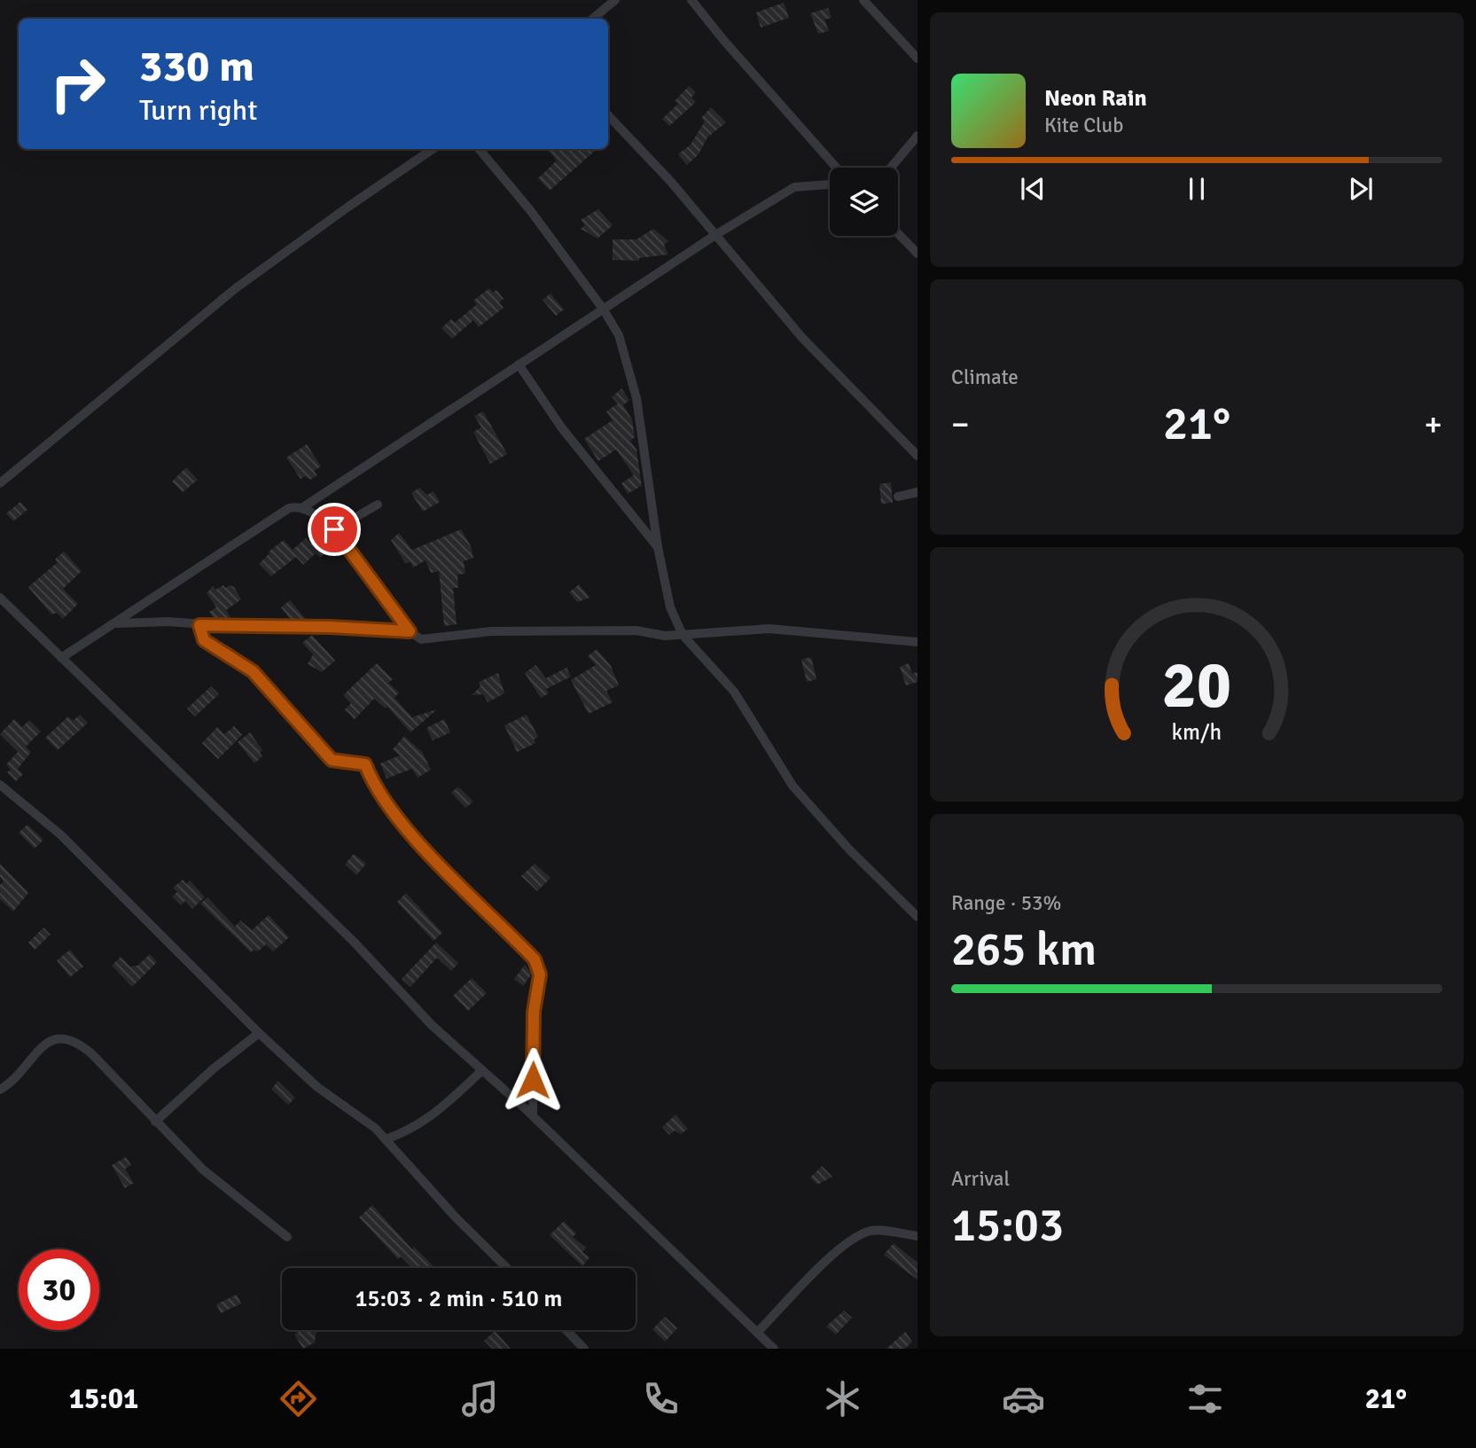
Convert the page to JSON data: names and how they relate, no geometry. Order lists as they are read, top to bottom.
{
  "page": {
    "turn": ["330 m", "Turn right"],
    "song": ["Neon Rain", "Kite Club"],
    "tile": [
      "Climate",
      ["Range · 53%", "265 km"],
      ["Arrival", "15:03"]
    ],
    "heat": ["−", "21°", "+"],
    "limit": "30",
    "trip": "15:03 · 2 min · 510 m",
    "tabs": ["15:01", "21°"],
    "gauge": ["20", "km/h"]
  }
}
